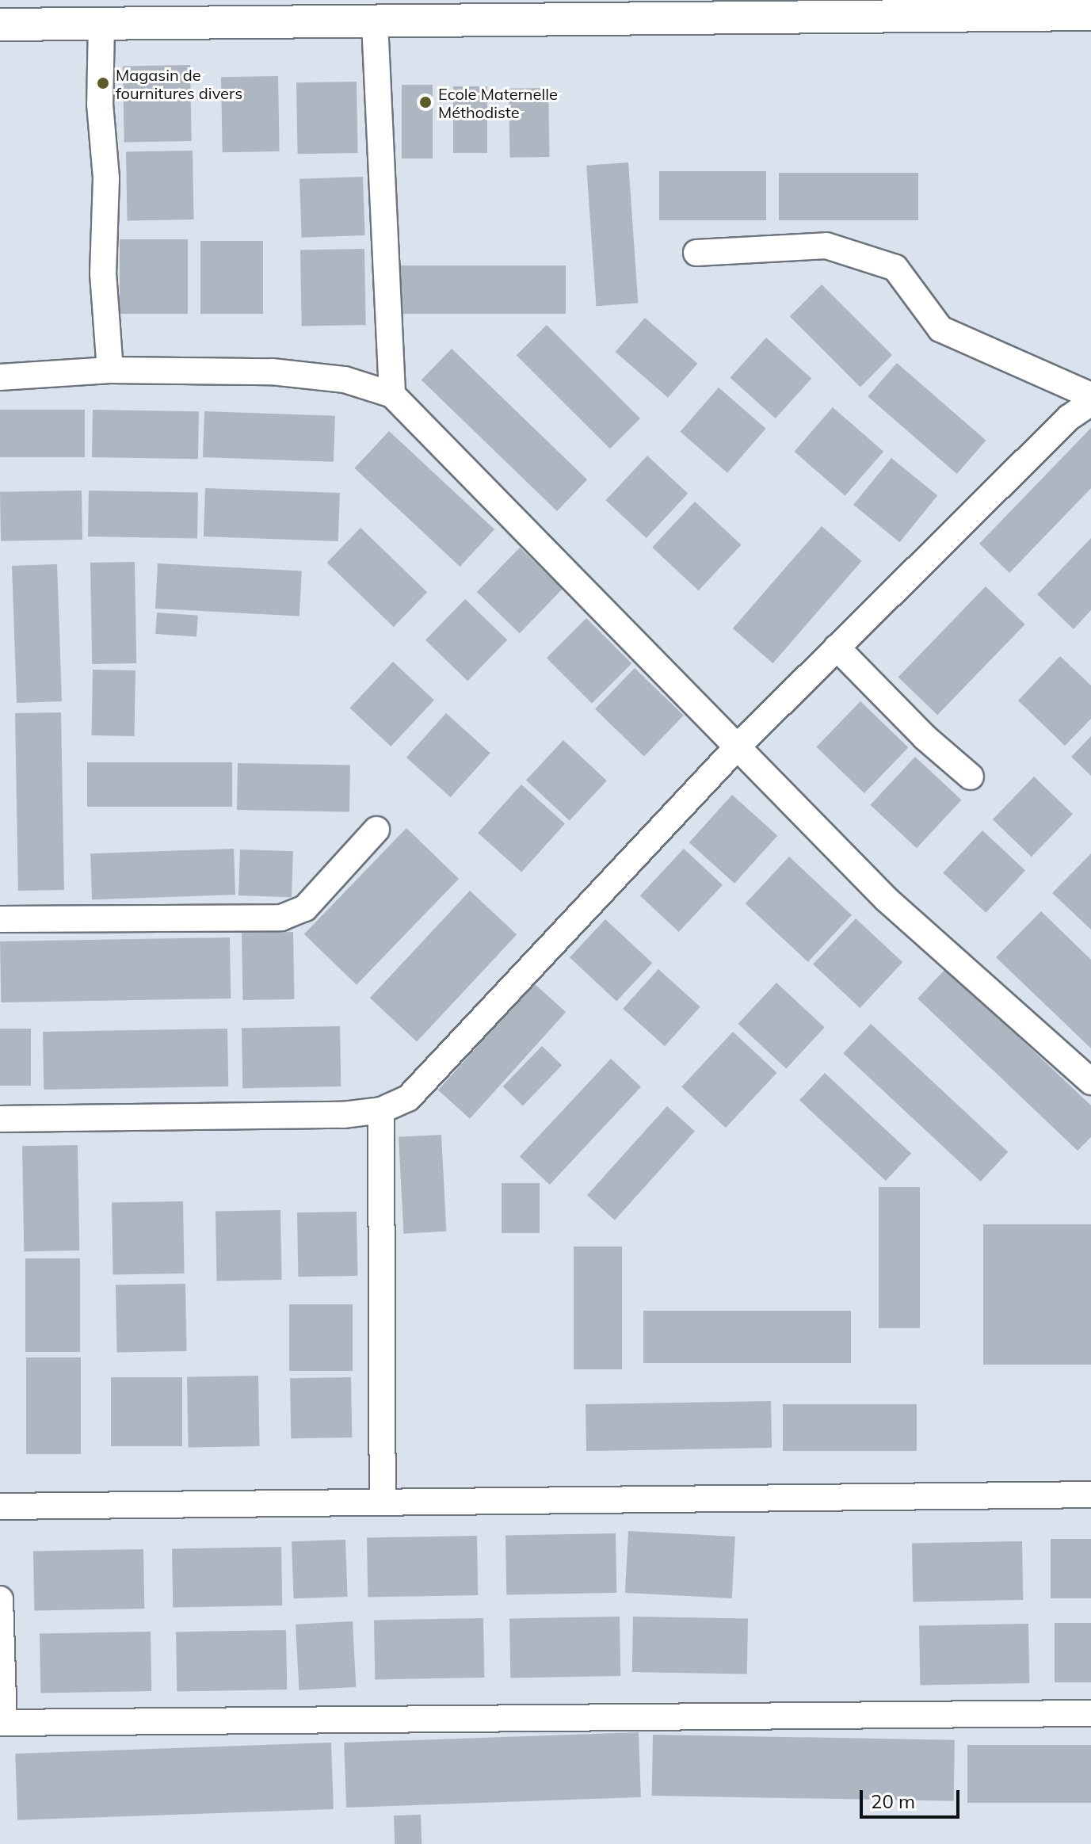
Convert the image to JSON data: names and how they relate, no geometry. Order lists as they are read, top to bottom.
{
  "places": ["Magasin de fournitures divers", "Ecole Maternelle Méthodiste"],
  "scale_bar": "20 m"
}
